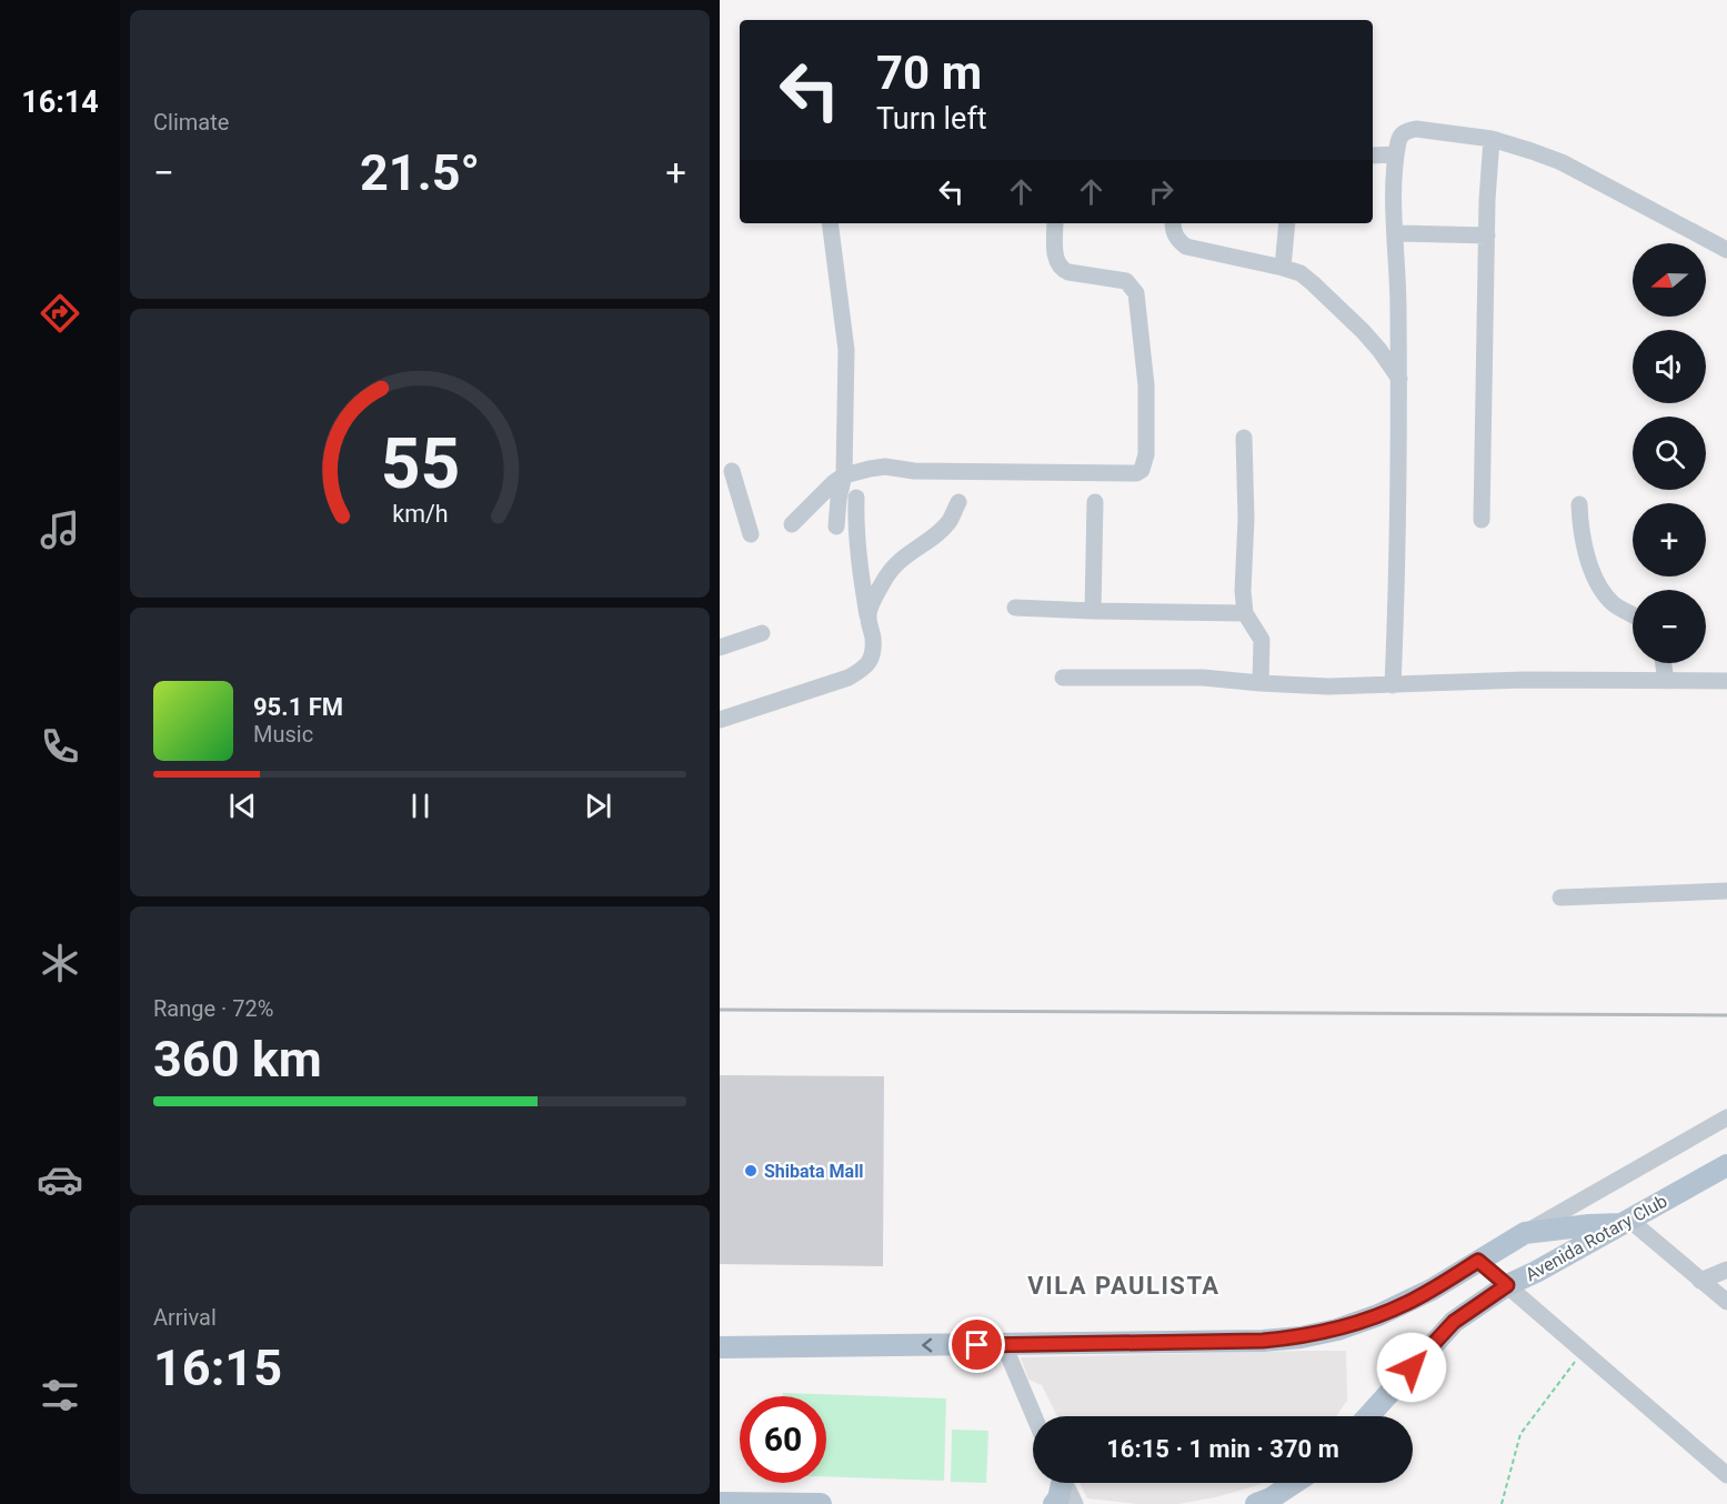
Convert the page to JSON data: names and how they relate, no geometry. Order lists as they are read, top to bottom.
{
  "streets": {
    "main road": ["Avenida Rotary Club"]
  },
  "districts": ["VILA PAULISTA"],
  "places": ["Shibata Mall"],
  "north": "left",
  "page": {
    "tabs": "16:14",
    "tile": [
      "Climate",
      ["Range · 72%", "360 km"],
      ["Arrival", "16:15"]
    ],
    "turn": ["70 m", "Turn left"],
    "heat": ["−", "21.5°", "+"],
    "map_buttons": ["+", "−"],
    "song": ["95.1 FM", "Music"],
    "limit": "60",
    "trip": "16:15 · 1 min · 370 m",
    "gauge": ["55", "km/h"]
  }
}
